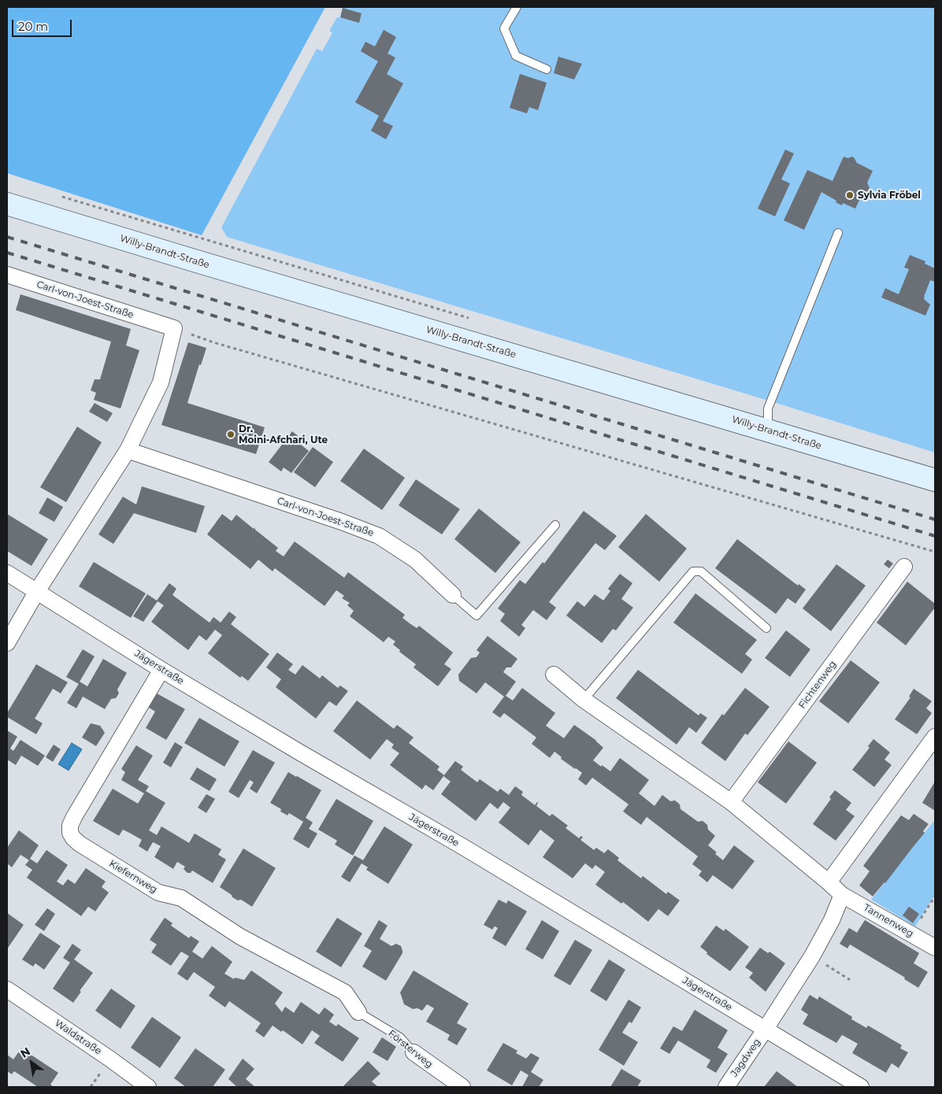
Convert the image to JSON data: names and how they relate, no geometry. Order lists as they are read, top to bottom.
{
  "streets": {
    "main road": ["Willy-Brandt-Straße"],
    "street": [
      "Carl-von-Joest-Straße",
      "Jägerstraße",
      "Fichtenweg",
      "Kiefernweg",
      "Tannenweg",
      "Waldstraße",
      "Försterweg",
      "Jagdweg"
    ]
  },
  "crossings": [
    ["Jägerstraße", "Kiefernweg"],
    ["Jägerstraße", "Jagdweg"],
    ["Kiefernweg", "Försterweg"]
  ],
  "places": ["Sylvia Fröbel", "Dr. Moini-Afchari, Ute"],
  "scale_bar": "20 m",
  "north": "top left"
}
